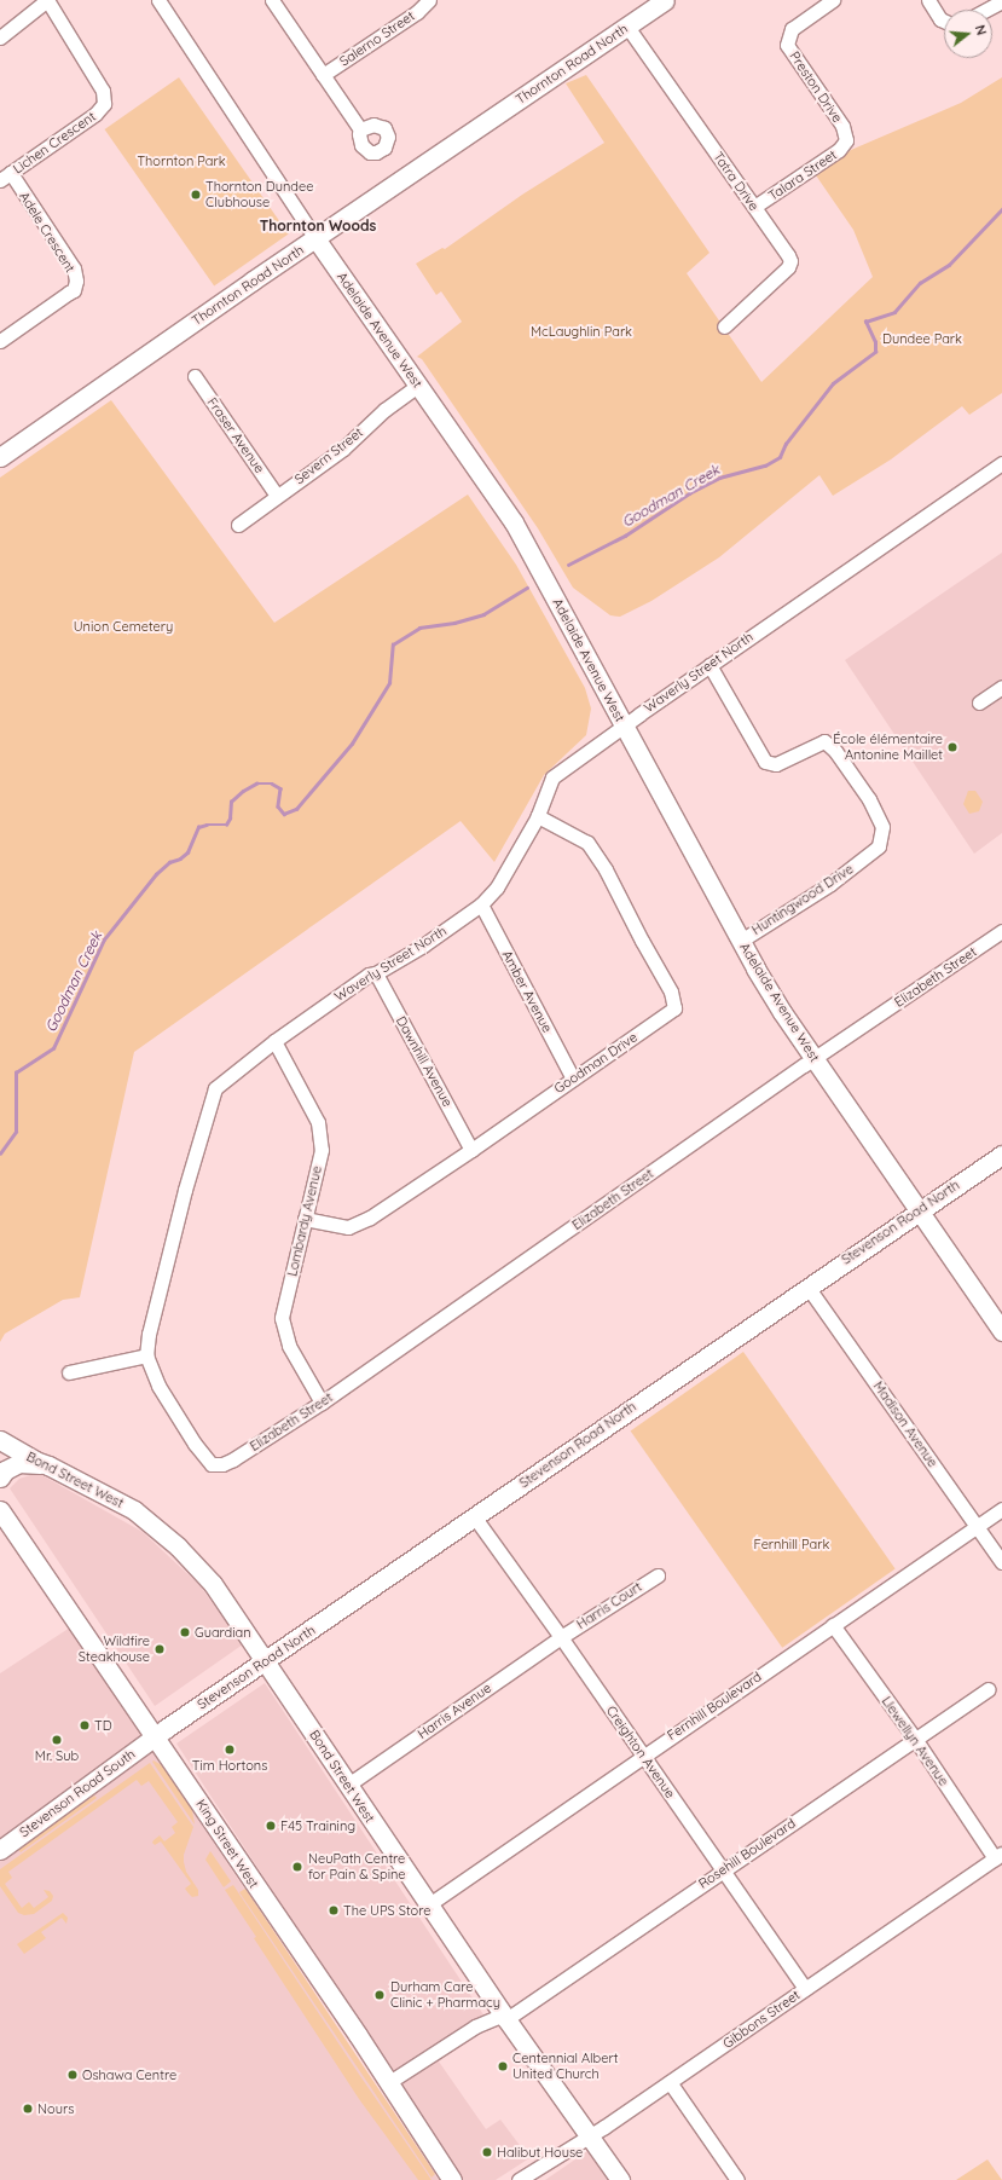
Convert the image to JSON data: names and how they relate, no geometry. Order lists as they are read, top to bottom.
{
  "streets": {
    "main road": [
      "Thornton Road North",
      "Adelaide Avenue West",
      "Stevenson Road North",
      "Bond Street West",
      "Stevenson Road South",
      "King Street West"
    ],
    "street": [
      "Salerno Street",
      "Preston Drive",
      "Lichen Crescent",
      "Talara Street",
      "Tatra Drive",
      "Adele Crescent",
      "Fraser Avenue",
      "Severn Street",
      "Waverly Street North",
      "Huntingwood Drive",
      "Elizabeth Street",
      "Amber Avenue",
      "Dawnhill Avenue",
      "Goodman Drive",
      "Lombardy Avenue",
      "Madison Avenue",
      "Harris Court",
      "Fernhill Boulevard",
      "Harris Avenue",
      "Llewellyn Avenue",
      "Creighton Avenue",
      "Rosehill Boulevard",
      "Gibbons Street"
    ]
  },
  "crossings": [
    ["Thornton Road North", "Tatra Drive"],
    ["Thornton Road North", "Adelaide Avenue West"],
    ["Preston Drive", "Talara Street"],
    ["Lichen Crescent", "Adele Crescent"],
    ["Talara Street", "Tatra Drive"],
    ["Adelaide Avenue West", "Severn Street"],
    ["Adelaide Avenue West", "Waverly Street North"],
    ["Adelaide Avenue West", "Huntingwood Drive"],
    ["Adelaide Avenue West", "Elizabeth Street"],
    ["Adelaide Avenue West", "Stevenson Road North"],
    ["Fraser Avenue", "Severn Street"],
    ["Waverly Street North", "Huntingwood Drive"],
    ["Waverly Street North", "Elizabeth Street"],
    ["Waverly Street North", "Amber Avenue"],
    ["Waverly Street North", "Dawnhill Avenue"],
    ["Waverly Street North", "Goodman Drive"],
    ["Waverly Street North", "Lombardy Avenue"],
    ["Elizabeth Street", "Lombardy Avenue"],
    ["Amber Avenue", "Goodman Drive"],
    ["Dawnhill Avenue", "Goodman Drive"],
    ["Goodman Drive", "Lombardy Avenue"],
    ["Stevenson Road North", "Madison Avenue"],
    ["Stevenson Road North", "Bond Street West"],
    ["Stevenson Road North", "Creighton Avenue"],
    ["Stevenson Road North", "Stevenson Road South"],
    ["Stevenson Road North", "King Street West"],
    ["Madison Avenue", "Fernhill Boulevard"],
    ["Bond Street West", "Fernhill Boulevard"],
    ["Bond Street West", "Harris Avenue"],
    ["Bond Street West", "Rosehill Boulevard"],
    ["Bond Street West", "Gibbons Street"],
    ["Harris Court", "Harris Avenue"],
    ["Harris Court", "Creighton Avenue"],
    ["Fernhill Boulevard", "Llewellyn Avenue"],
    ["Fernhill Boulevard", "Creighton Avenue"],
    ["Harris Avenue", "Creighton Avenue"],
    ["Llewellyn Avenue", "Rosehill Boulevard"],
    ["Llewellyn Avenue", "Gibbons Street"],
    ["Creighton Avenue", "Rosehill Boulevard"],
    ["Creighton Avenue", "Gibbons Street"],
    ["Stevenson Road South", "King Street West"],
    ["King Street West", "Rosehill Boulevard"]
  ],
  "districts": ["Thornton Woods"],
  "water": ["Goodman Creek"],
  "parks": [
    "Thornton Park",
    "McLaughlin Park",
    "Dundee Park",
    "Union Cemetery",
    "Fernhill Park"
  ],
  "places": [
    "Thornton Dundee Clubhouse",
    "École élémentaire Antonine Maillet",
    "Guardian",
    "Wildfire Steakhouse",
    "TD",
    "Mr. Sub",
    "Tim Hortons",
    "F45 Training",
    "NeuPath Centre for Pain & Spine",
    "The UPS Store",
    "Durham Care Clinic + Pharmacy",
    "Centennial Albert United Church",
    "Oshawa Centre",
    "Nours",
    "Halibut House"
  ],
  "north": "right"
}
